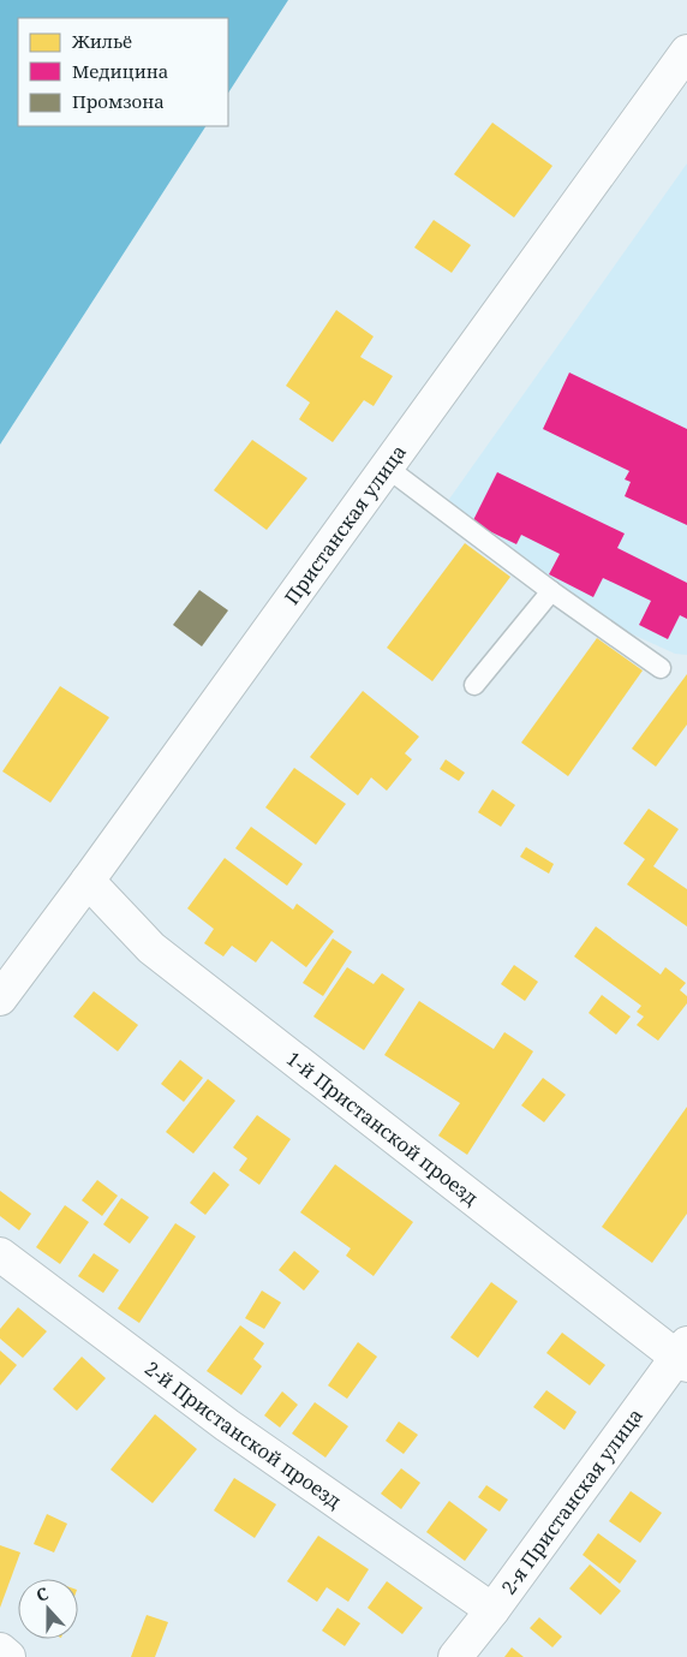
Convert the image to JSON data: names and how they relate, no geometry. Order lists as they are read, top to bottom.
{
  "streets": {
    "street": [
      "Пристанская улица",
      "1-й Пристанской проезд",
      "2-й Пристанской проезд",
      "2-я Пристанская улица"
    ]
  },
  "crossings": [
    ["Пристанская улица", "1-й Пристанской проезд"],
    ["1-й Пристанской проезд", "2-я Пристанская улица"],
    ["2-й Пристанской проезд", "2-я Пристанская улица"]
  ],
  "legend": ["Жильё", "Медицина", "Промзона"],
  "north": "top"
}
